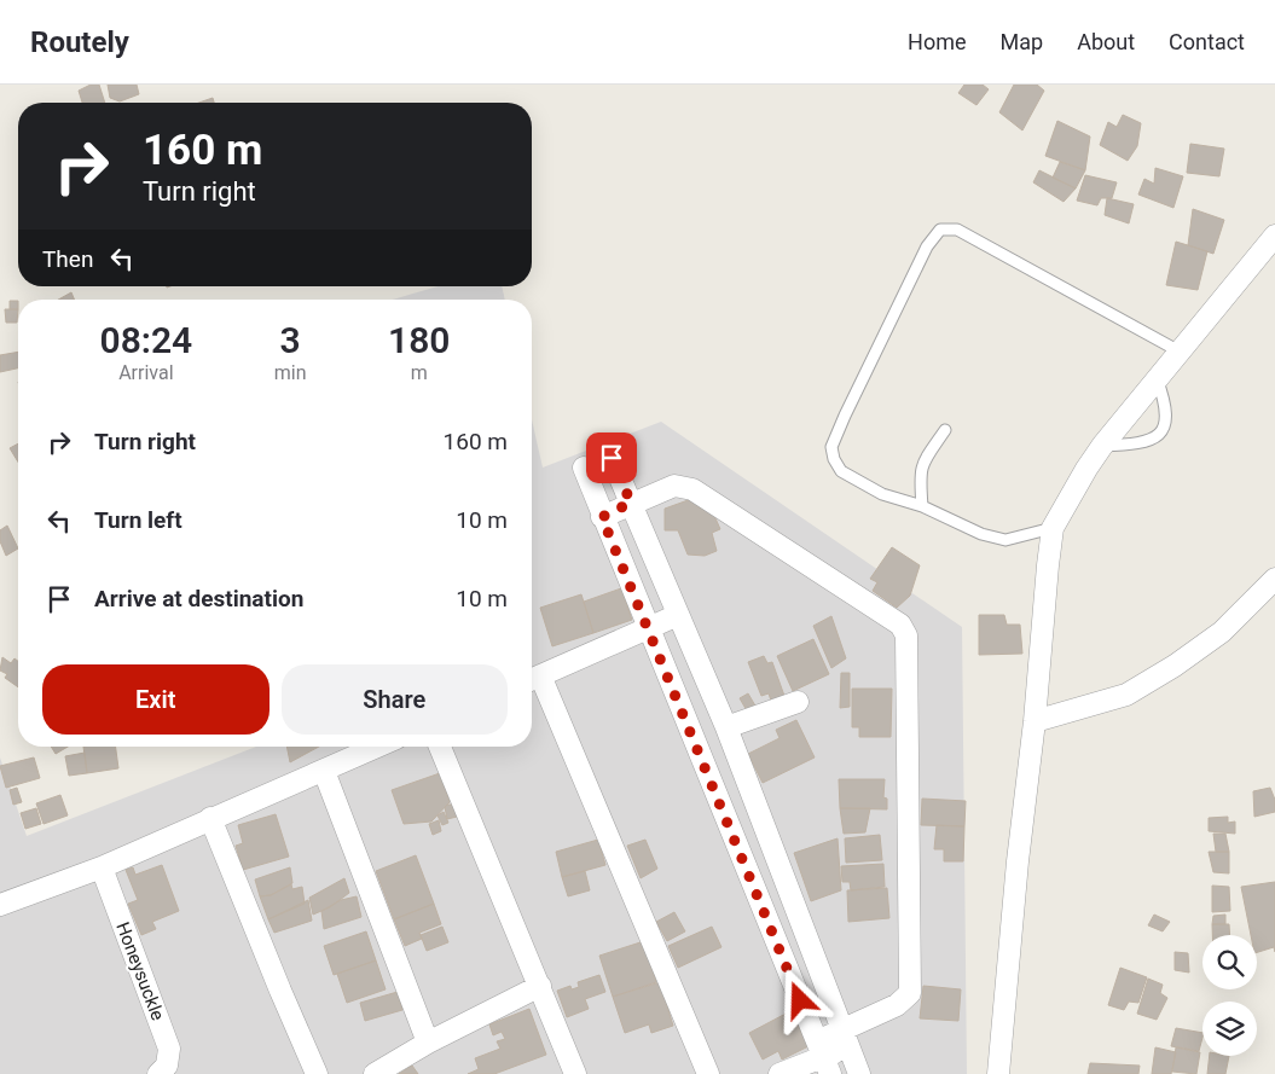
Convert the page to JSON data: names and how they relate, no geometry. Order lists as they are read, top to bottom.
{
  "streets": {
    "street": ["Honeysuckle"]
  },
  "page": {
    "header": "Routely",
    "nav": [
      "Home",
      "Map",
      "About",
      "Contact"
    ],
    "turn": ["160 m", "Turn right"],
    "then": "Then",
    "eta": [
      "08:24",
      "Arrival",
      "3",
      "min",
      "180",
      "m"
    ],
    "list": [
      {
        "name": "Turn right",
        "value": "160 m"
      },
      {
        "name": "Turn left",
        "value": "10 m"
      },
      {
        "name": "Arrive at destination",
        "value": "10 m"
      }
    ],
    "buttons": ["Exit", "Share"]
  }
}
